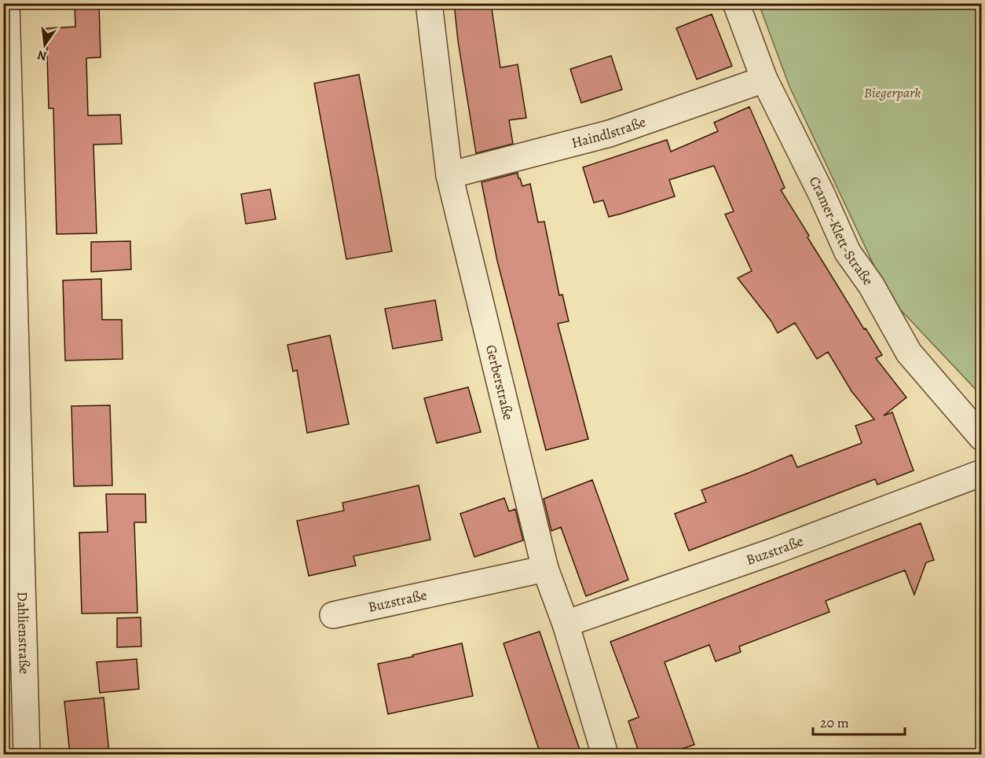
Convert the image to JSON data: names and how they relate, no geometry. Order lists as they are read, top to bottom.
{
  "streets": {
    "street": [
      "Haindlstraße",
      "Cramer-Klett-Straße",
      "Gerberstraße",
      "Buzstraße",
      "Dahlienstraße"
    ]
  },
  "crossings": [
    ["Haindlstraße", "Cramer-Klett-Straße"],
    ["Haindlstraße", "Gerberstraße"],
    ["Gerberstraße", "Buzstraße"]
  ],
  "parks": ["Biegerpark"],
  "scale_bar": "20 m",
  "north": "bottom"
}
